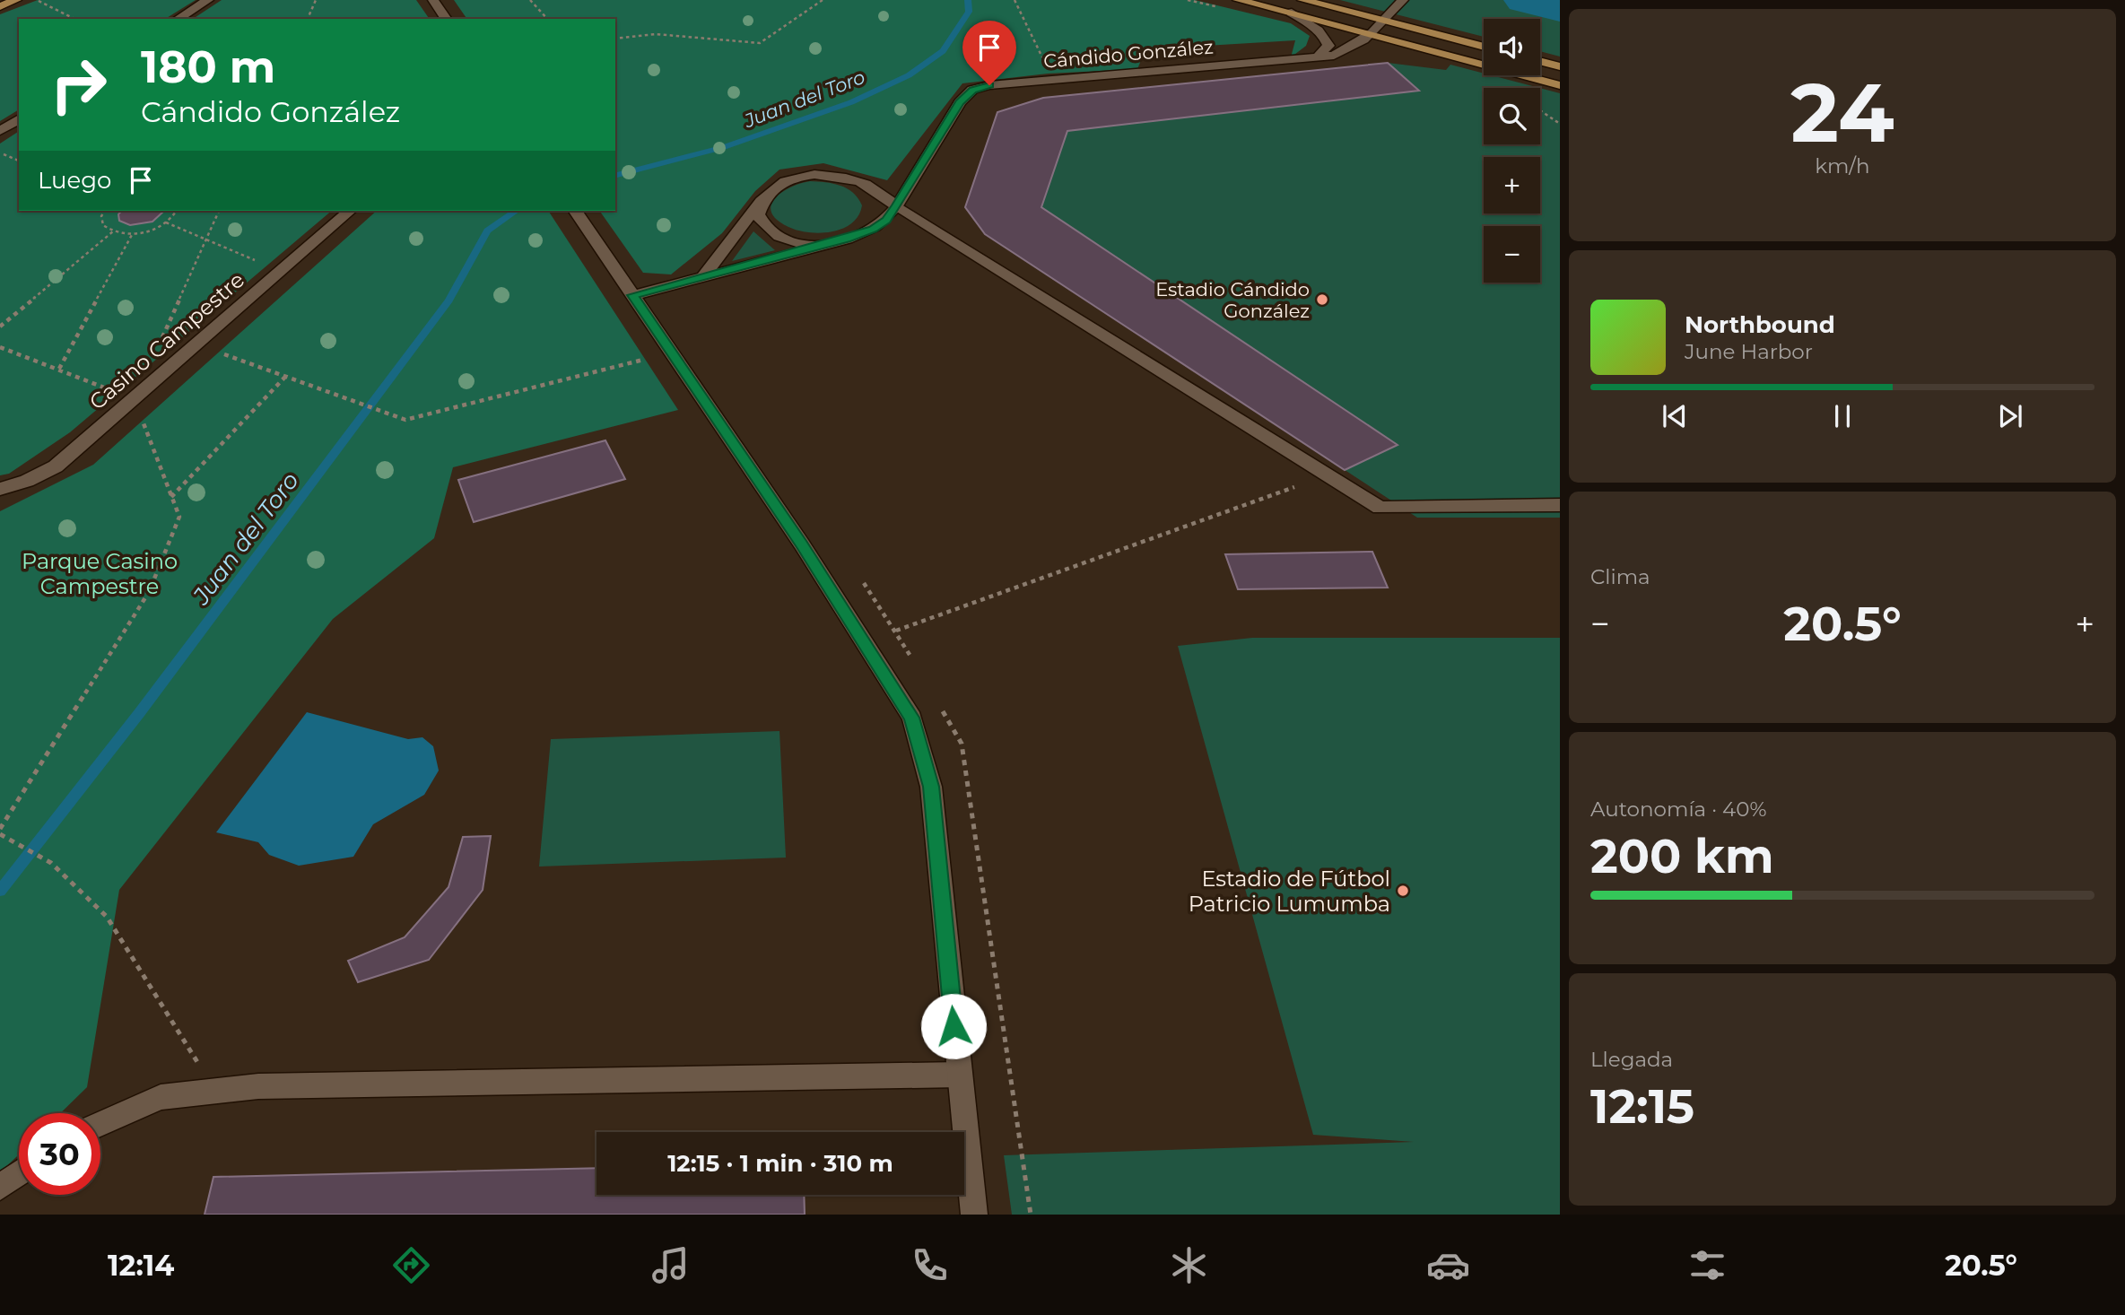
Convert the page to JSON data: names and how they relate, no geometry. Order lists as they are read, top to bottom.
{
  "streets": {
    "street": ["Cándido González", "Casino Campestre"]
  },
  "water": ["Juan del Toro"],
  "parks": ["Parque Casino Campestre"],
  "places": ["Estadio Cándido González", "Estadio de Fútbol Patricio Lumumba"],
  "page": {
    "tile": [
      ["24", "km/h"],
      "Clima",
      ["Autonomía · 40%", "200 km"],
      ["Llegada", "12:15"]
    ],
    "map_buttons": ["+", "−"],
    "turn": ["180 m", "Cándido González"],
    "then": "Luego",
    "song": ["Northbound", "June Harbor"],
    "heat": ["−", "20.5°", "+"],
    "limit": "30",
    "trip": "12:15 · 1 min · 310 m",
    "tabs": ["12:14", "20.5°"]
  }
}
